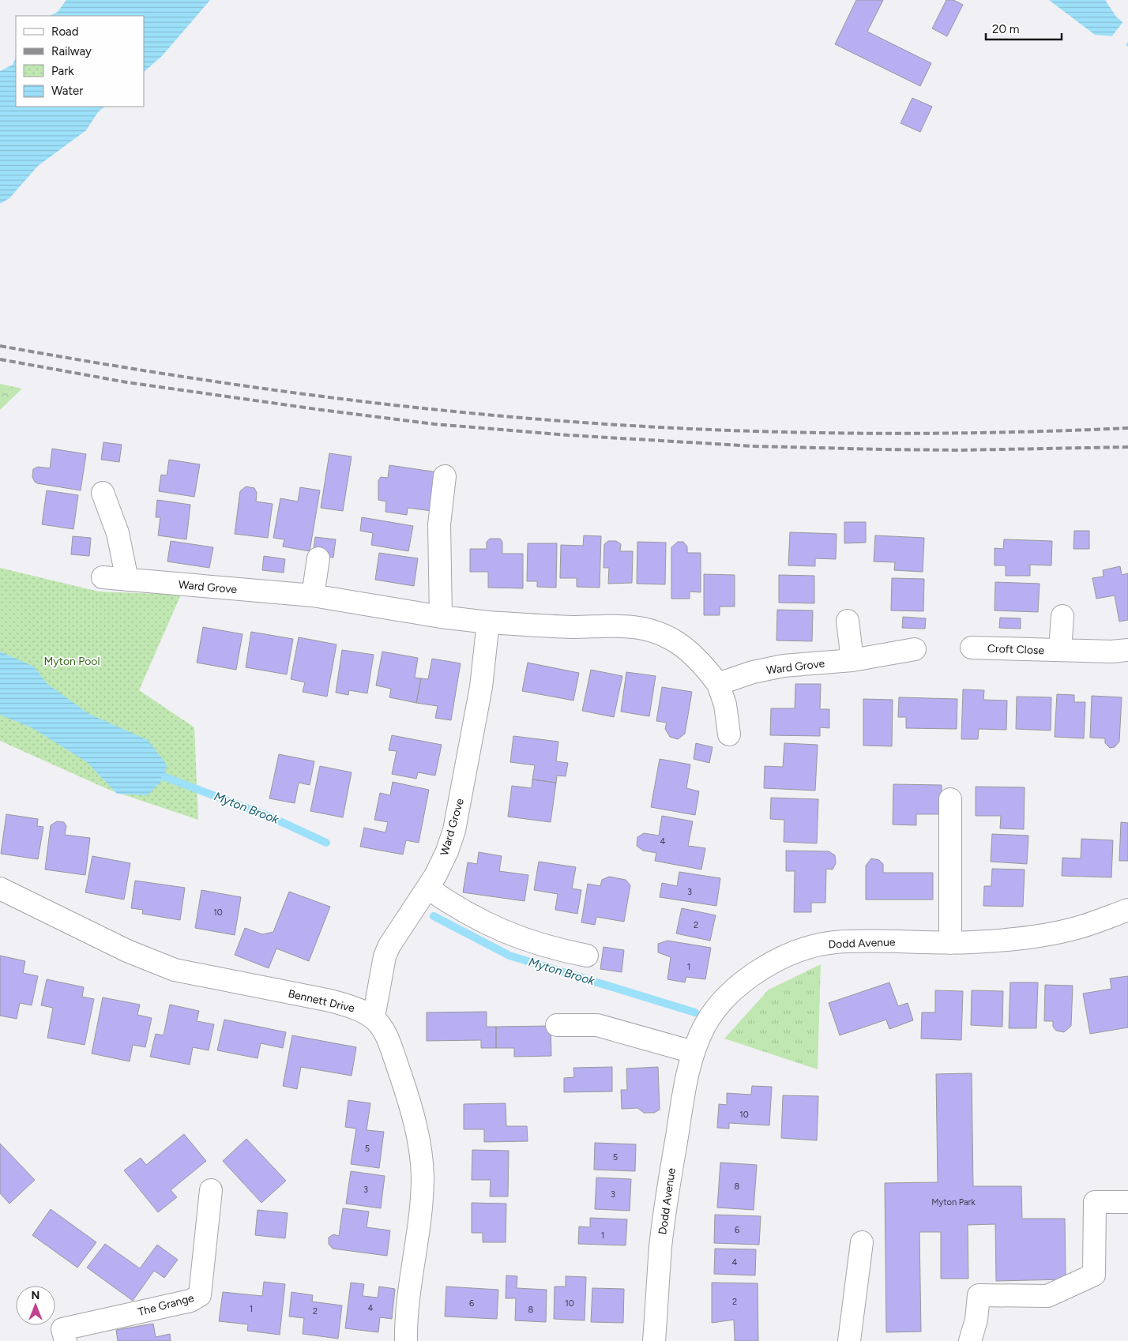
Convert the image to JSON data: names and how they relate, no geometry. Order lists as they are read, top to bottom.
{
  "streets": {
    "street": [
      "Ward Grove",
      "Croft Close",
      "Dodd Avenue",
      "Bennett Drive",
      "The Grange"
    ]
  },
  "crossings": [
    ["Ward Grove", "Bennett Drive"]
  ],
  "water": ["Myton Brook"],
  "parks": ["Myton Pool"],
  "house_numbers": [
    "4",
    "3",
    "10",
    "2",
    "1",
    "10",
    "5",
    "5",
    "8",
    "3",
    "3",
    "Myton Park",
    "6",
    "1",
    "4",
    "2",
    "6",
    "10",
    "4",
    "1",
    "8",
    "2"
  ],
  "legend": [
    "Road",
    "Railway",
    "Park",
    "Water"
  ],
  "scale_bar": "20 m",
  "north": "top"
}
